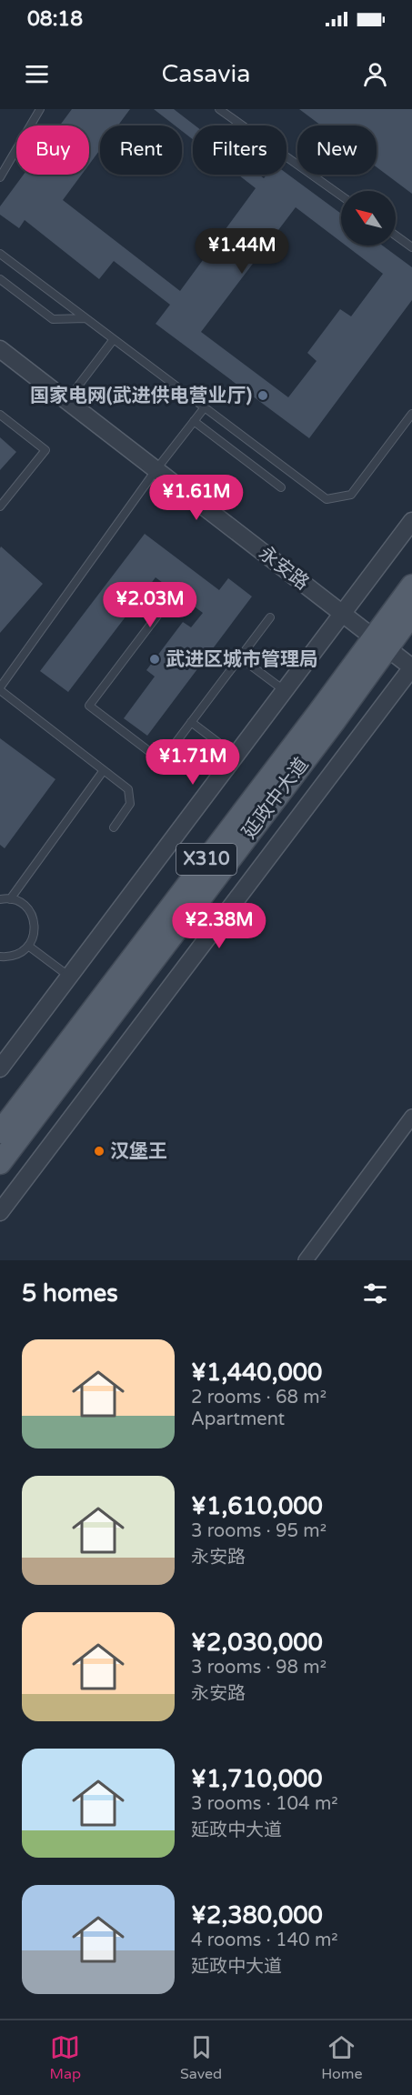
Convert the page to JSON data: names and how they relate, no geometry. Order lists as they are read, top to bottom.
{
  "streets": {
    "main road": ["延政中大道", "X310"],
    "street": ["永安路"]
  },
  "crossings": [
    ["永安路", "延政中大道"]
  ],
  "places": ["国家电网(武进供电营业厅)", "武进区城市管理局", "汉堡王"],
  "north": "top left",
  "page": {
    "status": "08:18",
    "header": "Casavia",
    "chip": [
      "Buy",
      "Rent",
      "Filters",
      "New"
    ],
    "price": [
      "¥1.44M",
      "¥1.61M",
      "¥2.03M",
      "¥1.71M",
      "¥2.38M"
    ],
    "heading": "5 homes",
    "list": [
      {
        "name": "¥1,440,000",
        "note": "2 rooms · 68 m² · Apartment"
      },
      {
        "name": "¥1,610,000",
        "note": "3 rooms · 95 m² · 永安路"
      },
      {
        "name": "¥2,030,000",
        "note": "3 rooms · 98 m² · 永安路"
      },
      {
        "name": "¥1,710,000",
        "note": "3 rooms · 104 m² · 延政中大道"
      },
      {
        "name": "¥2,380,000",
        "note": "4 rooms · 140 m² · 延政中大道"
      }
    ],
    "tabs": ["Map", "Saved", "Home"]
  }
}
